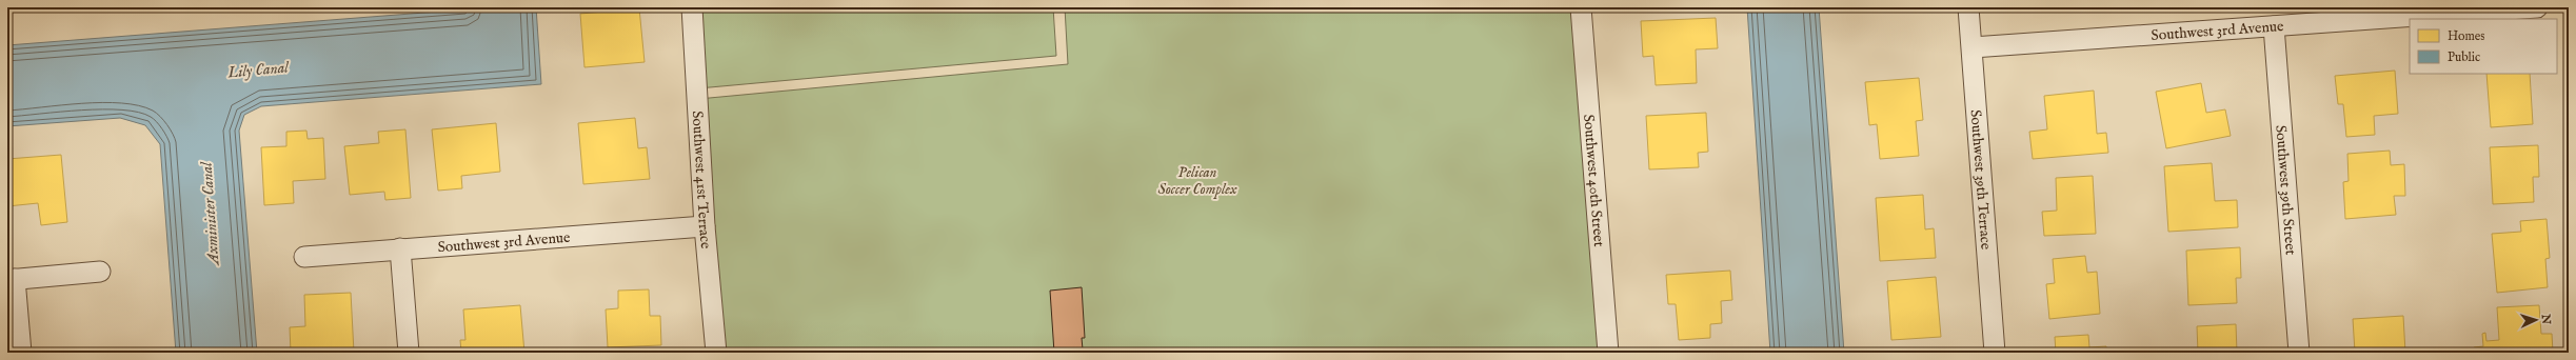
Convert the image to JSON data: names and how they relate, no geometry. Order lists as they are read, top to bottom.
{
  "streets": {
    "street": [
      "Southwest 3rd Avenue",
      "Southwest 41st Terrace",
      "Southwest 40th Street",
      "Southwest 39th Terrace",
      "Southwest 39th Street"
    ]
  },
  "crossings": [
    ["Southwest 3rd Avenue", "Southwest 41st Terrace"],
    ["Southwest 3rd Avenue", "Southwest 39th Terrace"],
    ["Southwest 3rd Avenue", "Southwest 39th Street"]
  ],
  "water": ["Lily Canal", "Axminister Canal"],
  "parks": ["Pelican Soccer Complex"],
  "legend": ["Homes", "Public"],
  "north": "right"
}
